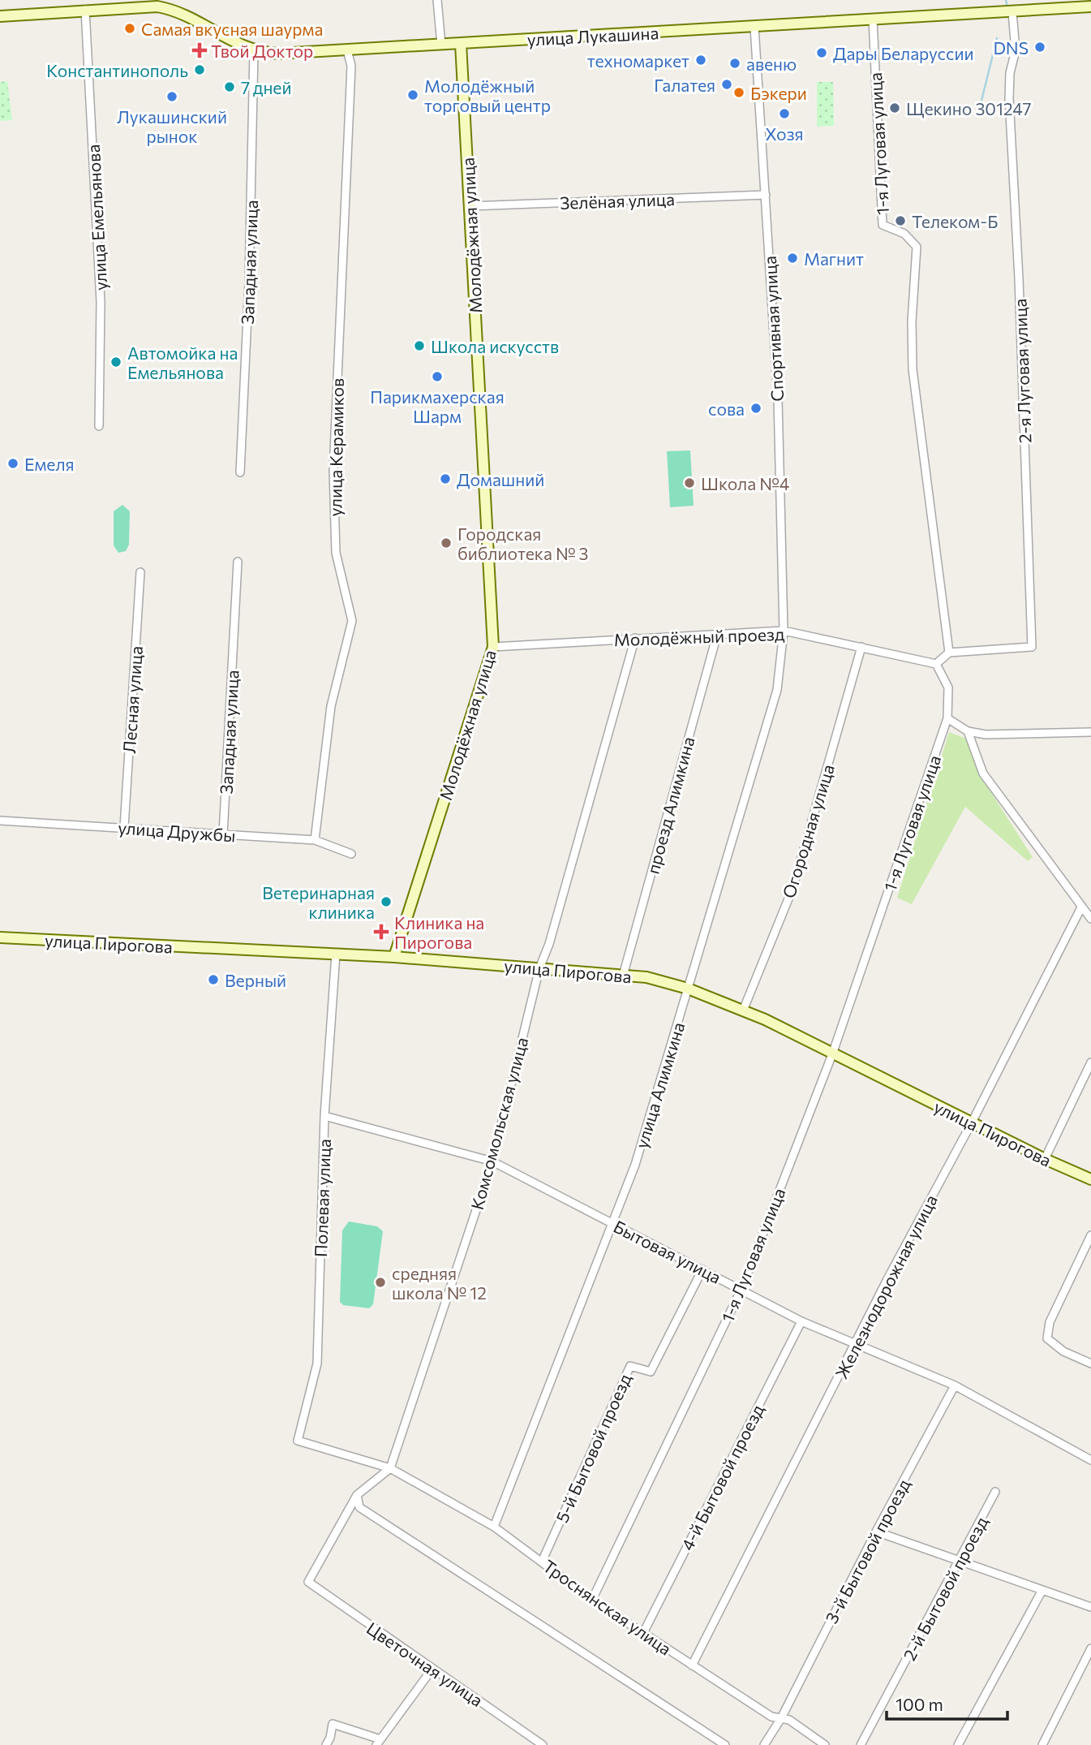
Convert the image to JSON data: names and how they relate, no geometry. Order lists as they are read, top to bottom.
{
  "streets": {
    "street": [
      "улица Лукашина",
      "1-я Луговая улица",
      "Зелёная улица",
      "улица Емельянова",
      "Молодёжная улица",
      "Западная улица",
      "Спортивная улица",
      "2-я Луговая улица",
      "улица Керамиков",
      "Молодёжный проезд",
      "Лесная улица",
      "проезд Алимкина",
      "улица Дружбы",
      "Огородная улица",
      "улица Пирогова",
      "улица Алимкина",
      "Комсомольская улица",
      "Полевая улица",
      "Бытовая улица",
      "Железнодорожная улица",
      "5-й Бытовой проезд",
      "4-й Бытовой проезд",
      "3-й Бытовой проезд",
      "2-й Бытовой проезд",
      "Троснянская улица",
      "Цветочная улица"
    ]
  },
  "crossings": [
    ["улица Лукашина", "1-я Луговая улица"],
    ["улица Лукашина", "улица Емельянова"],
    ["улица Лукашина", "Молодёжная улица"],
    ["улица Лукашина", "Западная улица"],
    ["улица Лукашина", "Спортивная улица"],
    ["улица Лукашина", "2-я Луговая улица"],
    ["улица Лукашина", "улица Керамиков"],
    ["1-я Луговая улица", "2-я Луговая улица"],
    ["1-я Луговая улица", "Молодёжный проезд"],
    ["1-я Луговая улица", "улица Пирогова"],
    ["1-я Луговая улица", "Бытовая улица"],
    ["1-я Луговая улица", "Троснянская улица"],
    ["Зелёная улица", "Молодёжная улица"],
    ["Зелёная улица", "Спортивная улица"],
    ["Молодёжная улица", "Молодёжный проезд"],
    ["Молодёжная улица", "улица Пирогова"],
    ["Западная улица", "улица Дружбы"],
    ["Спортивная улица", "Молодёжный проезд"],
    ["Спортивная улица", "улица Алимкина"],
    ["улица Керамиков", "улица Дружбы"],
    ["Молодёжный проезд", "проезд Алимкина"],
    ["Молодёжный проезд", "Огородная улица"],
    ["Молодёжный проезд", "улица Алимкина"],
    ["Молодёжный проезд", "Комсомольская улица"],
    ["Лесная улица", "улица Дружбы"],
    ["проезд Алимкина", "улица Пирогова"],
    ["Огородная улица", "улица Пирогова"],
    ["улица Пирогова", "улица Алимкина"],
    ["улица Пирогова", "Комсомольская улица"],
    ["улица Пирогова", "Полевая улица"],
    ["улица Пирогова", "Железнодорожная улица"],
    ["улица Алимкина", "Бытовая улица"],
    ["улица Алимкина", "Троснянская улица"],
    ["Комсомольская улица", "Бытовая улица"],
    ["Комсомольская улица", "Троснянская улица"],
    ["Полевая улица", "Бытовая улица"],
    ["Полевая улица", "Троснянская улица"],
    ["Бытовая улица", "Железнодорожная улица"],
    ["Бытовая улица", "5-й Бытовой проезд"],
    ["Бытовая улица", "4-й Бытовой проезд"],
    ["Бытовая улица", "3-й Бытовой проезд"],
    ["Железнодорожная улица", "Троснянская улица"],
    ["5-й Бытовой проезд", "Троснянская улица"],
    ["4-й Бытовой проезд", "Троснянская улица"],
    ["3-й Бытовой проезд", "Троснянская улица"]
  ],
  "places": {
    "other": [
      "Самая вкусная шаурма",
      "DNS",
      "Дары Беларуссии",
      "техномаркет",
      "авеню",
      "Константинополь",
      "Галатея",
      "7 дней",
      "Бэкери",
      "Молодёжный торговый центр",
      "Лукашинский рынок",
      "Щекино 301247",
      "Хозя",
      "Телеком-Б",
      "Магнит",
      "Школа искусств",
      "Автомойка на Емельянова",
      "Парикмахерская Шарм",
      "сова",
      "Емеля",
      "Домашний",
      "Школа №4",
      "Городская библиотека № 3",
      "Ветеринарная клиника",
      "Верный",
      "средняя школа № 12"
    ],
    "health": ["Твой Доктор", "Клиника на Пирогова"]
  },
  "scale_bar": "100 m"
}
